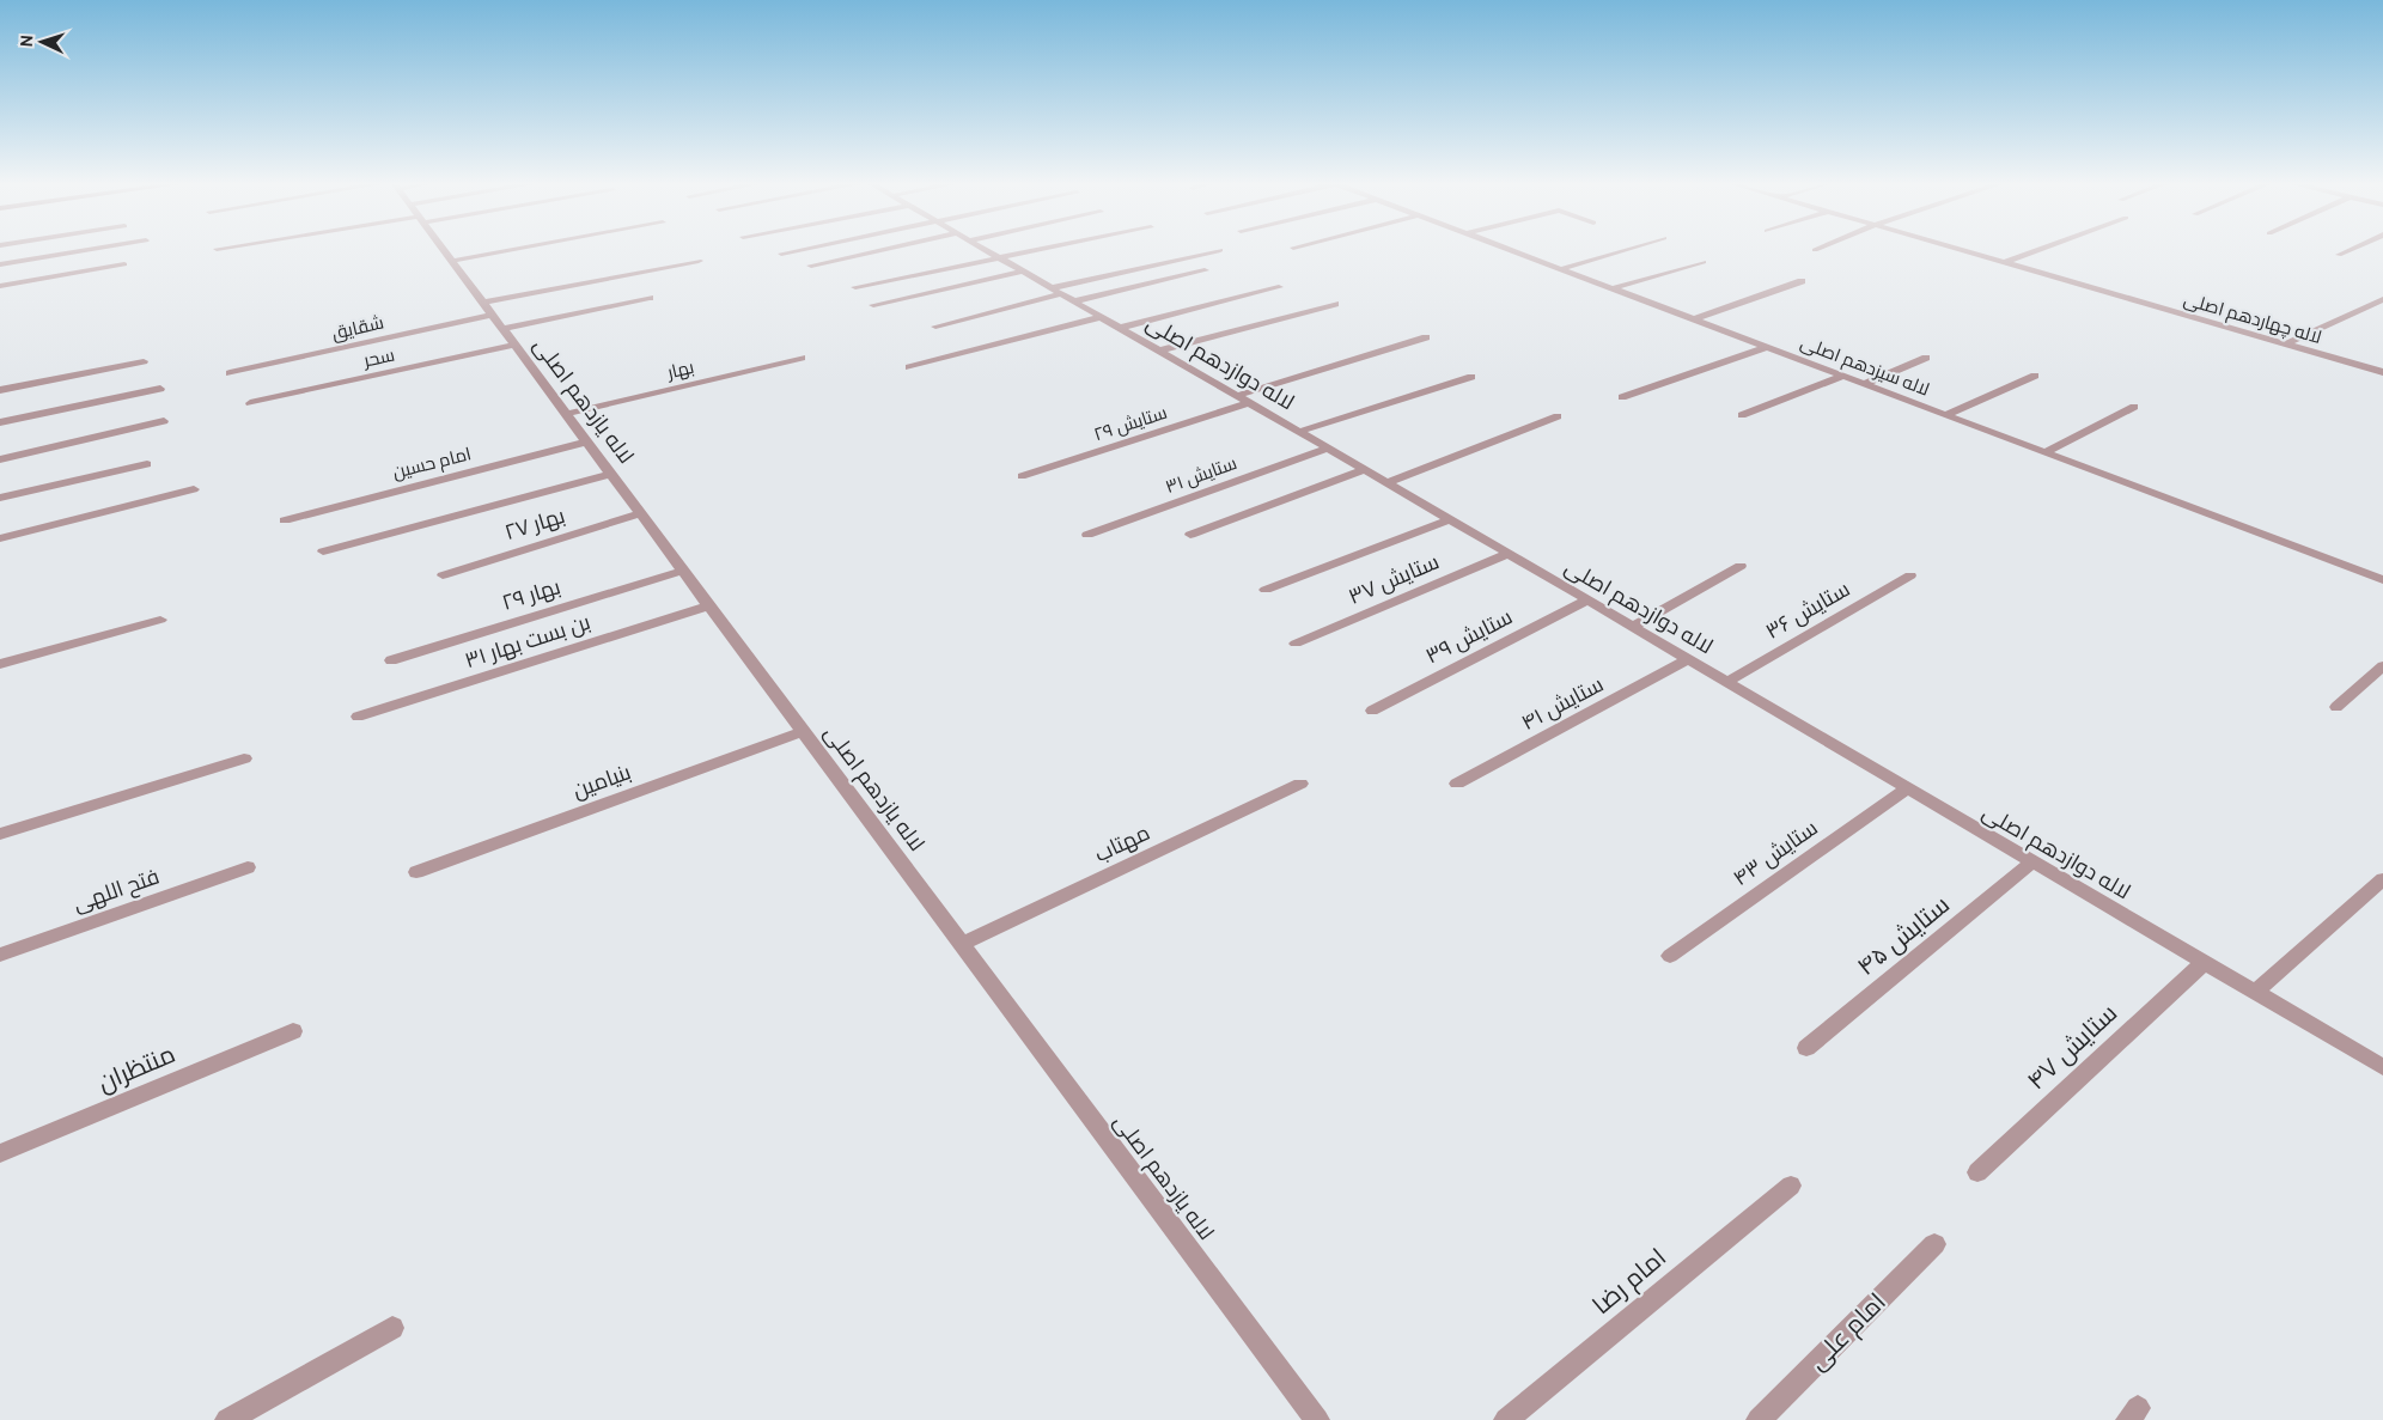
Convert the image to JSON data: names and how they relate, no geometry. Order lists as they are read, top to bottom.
{
  "streets": {
    "street": [
      "لاله چهاردهم اصلی",
      "شقایق",
      "سحر",
      "لاله دوازدهم اصلی",
      "لاله سیزدهم اصلی",
      "بهار",
      "لاله یازدهم اصلی",
      "ستایش ۲۹",
      "امام حسین",
      "ستایش ۳۱",
      "بهار ۲۷",
      "ستایش ۳۷",
      "بهار ۲۹",
      "ستایش ۳۶",
      "ستایش ۳۹",
      "بن بست بهار ٣١",
      "ستایش ۴۱",
      "بنیامین",
      "مهتاب",
      "ستایش ۴۳",
      "فتح اللهی",
      "ستایش ۴۵",
      "ستایش ۴۷",
      "منتظران",
      "امام رضا",
      "امام علی"
    ]
  },
  "crossings": [
    ["شقایق", "لاله یازدهم اصلی"],
    ["سحر", "لاله یازدهم اصلی"],
    ["لاله دوازدهم اصلی", "ستایش ۲۹"],
    ["لاله دوازدهم اصلی", "ستایش ۳۱"],
    ["لاله دوازدهم اصلی", "ستایش ۳۷"],
    ["لاله دوازدهم اصلی", "ستایش ۳۶"],
    ["لاله دوازدهم اصلی", "ستایش ۳۹"],
    ["لاله دوازدهم اصلی", "ستایش ۴۱"],
    ["لاله دوازدهم اصلی", "ستایش ۴۳"],
    ["لاله دوازدهم اصلی", "ستایش ۴۵"],
    ["لاله دوازدهم اصلی", "ستایش ۴۷"],
    ["بهار", "لاله یازدهم اصلی"],
    ["لاله یازدهم اصلی", "امام حسین"],
    ["لاله یازدهم اصلی", "بهار ۲۷"],
    ["لاله یازدهم اصلی", "بهار ۲۹"],
    ["لاله یازدهم اصلی", "بن بست بهار ٣١"],
    ["لاله یازدهم اصلی", "بنیامین"],
    ["لاله یازدهم اصلی", "مهتاب"]
  ],
  "north": "left"
}
